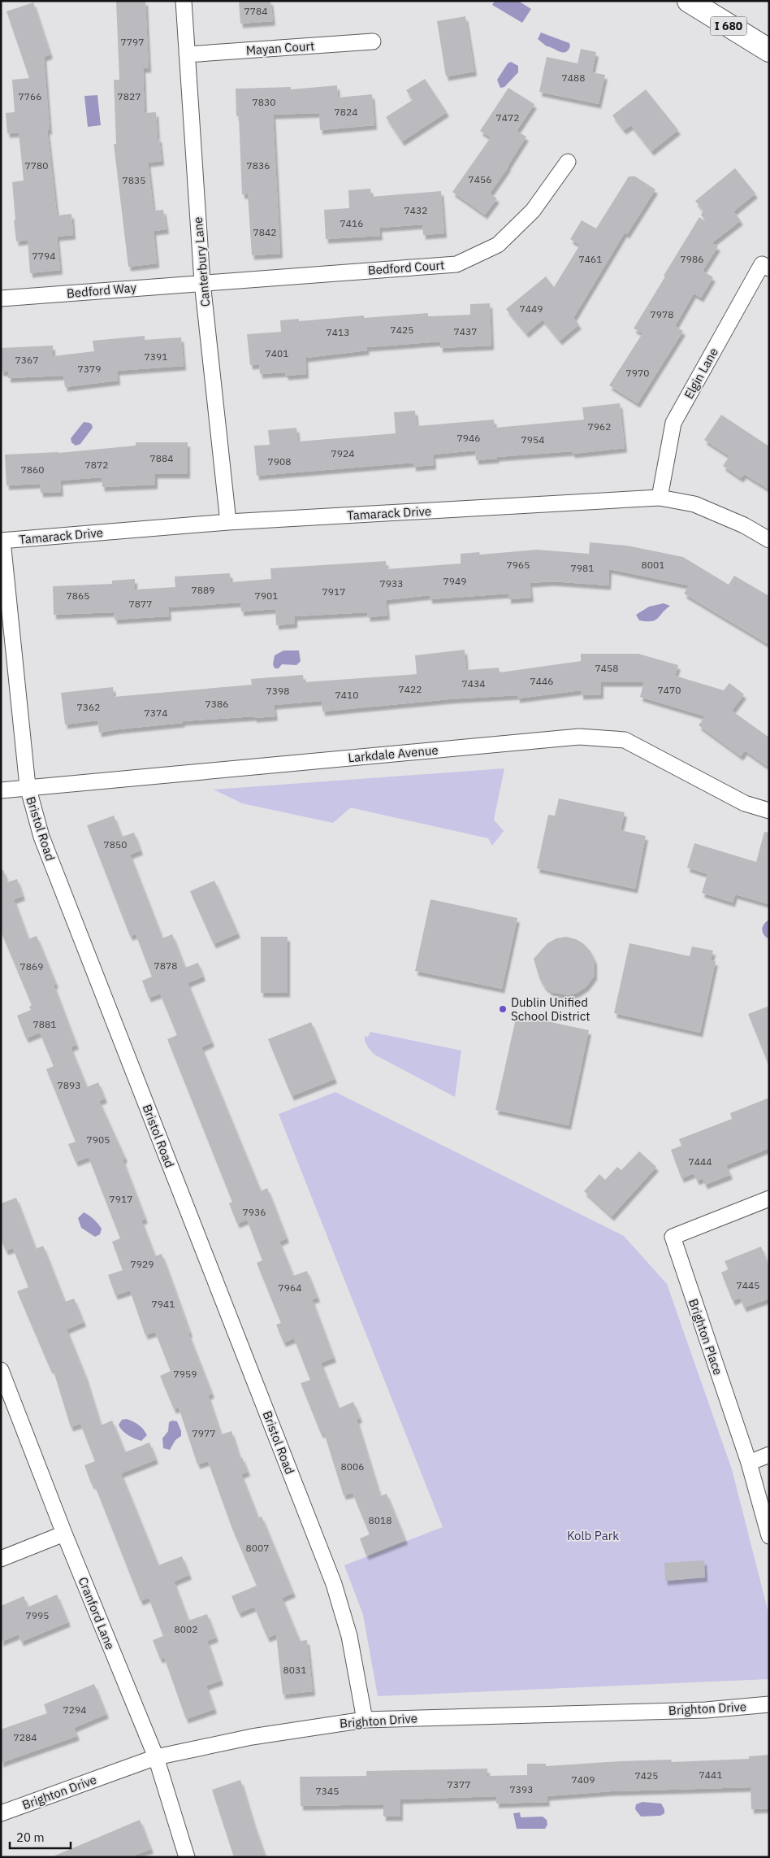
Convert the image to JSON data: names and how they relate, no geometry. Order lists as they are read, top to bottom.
{
  "streets": {
    "highway": ["I 680"],
    "street": [
      "Mayan Court",
      "Canterbury Lane",
      "Bedford Court",
      "Bedford Way",
      "Elgin Lane",
      "Tamarack Drive",
      "Larkdale Avenue",
      "Bristol Road",
      "Brighton Place",
      "Cranford Lane",
      "Brighton Drive"
    ]
  },
  "crossings": [
    ["Mayan Court", "Canterbury Lane"],
    ["Canterbury Lane", "Bedford Court"],
    ["Canterbury Lane", "Bedford Way"],
    ["Canterbury Lane", "Tamarack Drive"],
    ["Bedford Court", "Bedford Way"],
    ["Elgin Lane", "Tamarack Drive"],
    ["Tamarack Drive", "Bristol Road"],
    ["Larkdale Avenue", "Bristol Road"],
    ["Bristol Road", "Brighton Drive"],
    ["Cranford Lane", "Brighton Drive"]
  ],
  "parks": ["Kolb Park"],
  "places": ["Dublin Unified School District"],
  "house_numbers": [
    "7784",
    "7797",
    "7488",
    "7766",
    "7827",
    "7830",
    "7824",
    "7472",
    "7780",
    "7836",
    "7456",
    "7835",
    "7432",
    "7416",
    "7842",
    "7794",
    "7461",
    "7986",
    "7449",
    "7978",
    "7425",
    "7437",
    "7413",
    "7401",
    "7391",
    "7367",
    "7379",
    "7970",
    "7962",
    "7946",
    "7954",
    "7924",
    "7884",
    "7908",
    "7872",
    "7860",
    "7965",
    "8001",
    "7981",
    "7949",
    "7933",
    "7889",
    "7917",
    "7865",
    "7901",
    "7877",
    "7458",
    "7446",
    "7434",
    "7422",
    "7470",
    "7398",
    "7410",
    "7386",
    "7362",
    "7374",
    "7850",
    "7878",
    "7869",
    "7881",
    "7893",
    "7905",
    "7444",
    "7917",
    "7936",
    "7929",
    "7445",
    "7964",
    "7941",
    "7959",
    "7977",
    "8006",
    "8018",
    "8007",
    "7995",
    "8002",
    "8031",
    "7294",
    "7284",
    "7441",
    "7425",
    "7409",
    "7377",
    "7393",
    "7345"
  ],
  "scale_bar": "20 m"
}
